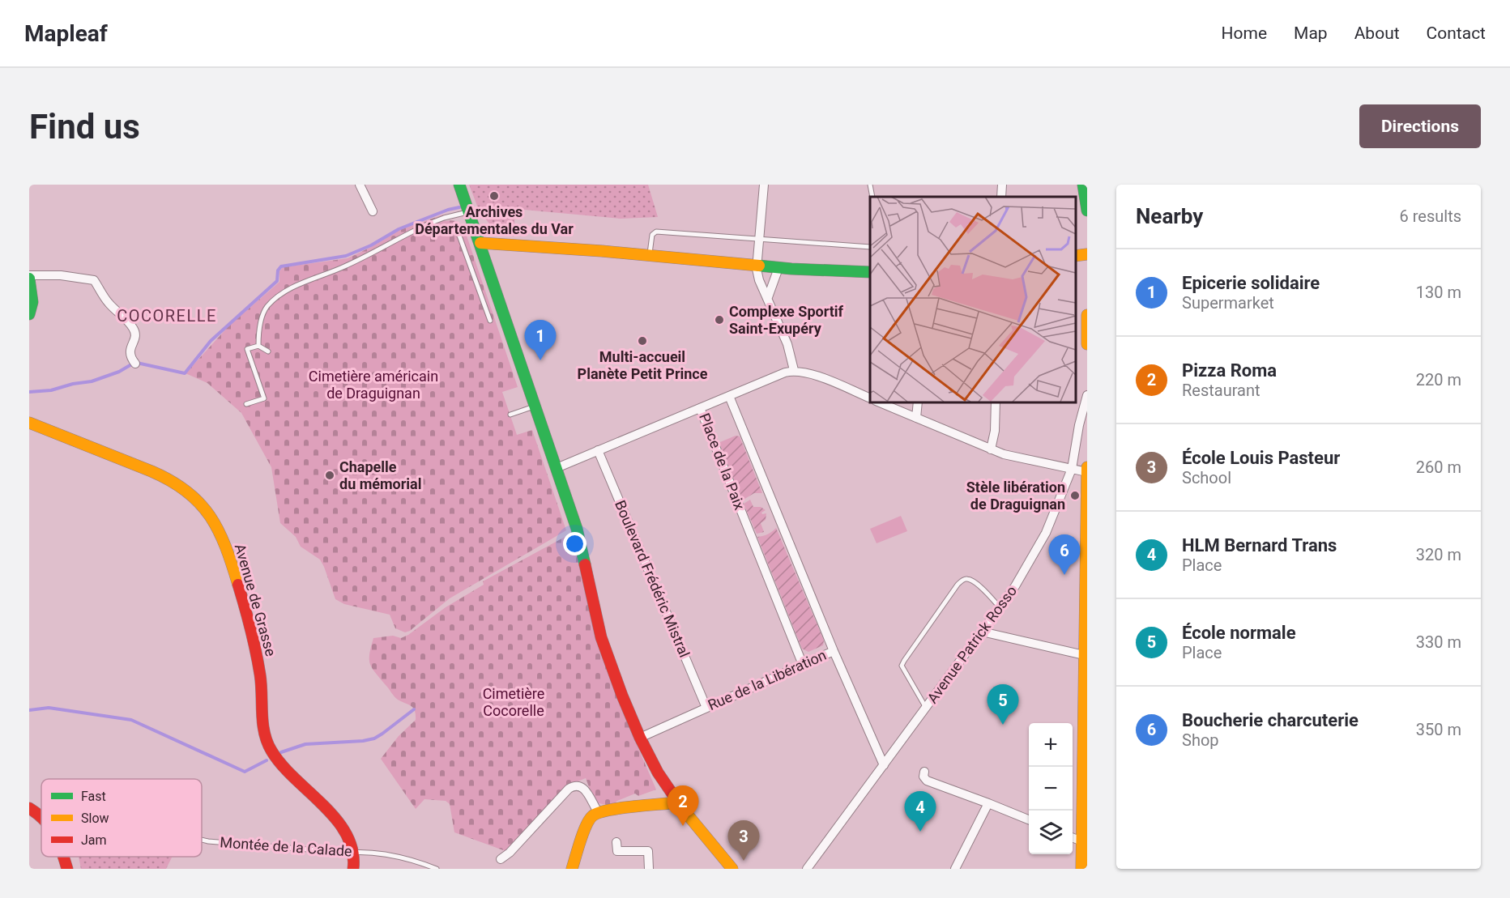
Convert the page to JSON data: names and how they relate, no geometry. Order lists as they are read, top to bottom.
{
  "streets": {
    "street": [
      "Place de la Paix",
      "Boulevard Frédéric Mistral",
      "Avenue de Grasse",
      "Avenue Patrick Rosso",
      "Rue de la Libération"
    ],
    "lane": ["Montée de la Calade"]
  },
  "crossings": [
    ["Place de la Paix", "Rue de la Libération"],
    ["Boulevard Frédéric Mistral", "Rue de la Libération"],
    ["Avenue de Grasse", "Montée de la Calade"],
    ["Avenue Patrick Rosso", "Rue de la Libération"]
  ],
  "districts": ["COCORELLE"],
  "parks": ["Cimetière américain de Draguignan", "Cimetière Cocorelle"],
  "places": [
    "Archives Départementales du Var",
    "Complexe Sportif Saint-Exupéry",
    "Multi-accueil Planète Petit Prince",
    "Chapelle du mémorial",
    "Stèle libération de Draguignan"
  ],
  "legend": ["Fast", "Slow", "Jam"],
  "page": {
    "header": "Mapleaf",
    "nav": [
      "Home",
      "Map",
      "About",
      "Contact"
    ],
    "buttons": "Directions",
    "title": "Find us",
    "heading": ["Nearby", "6 results"],
    "list": [
      {
        "mark": "1",
        "name": "Epicerie solidaire",
        "note": "Supermarket",
        "value": "130 m"
      },
      {
        "mark": "2",
        "name": "Pizza Roma",
        "note": "Restaurant",
        "value": "220 m"
      },
      {
        "mark": "3",
        "name": "École Louis Pasteur",
        "note": "School",
        "value": "260 m"
      },
      {
        "mark": "4",
        "name": "HLM Bernard Trans",
        "note": "Place",
        "value": "320 m"
      },
      {
        "mark": "5",
        "name": "École normale",
        "note": "Place",
        "value": "330 m"
      },
      {
        "mark": "6",
        "name": "Boucherie charcuterie",
        "note": "Shop",
        "value": "350 m"
      }
    ],
    "pins": [
      "1",
      "6",
      "5",
      "2",
      "4",
      "3"
    ],
    "map_buttons": ["+", "−"]
  }
}
